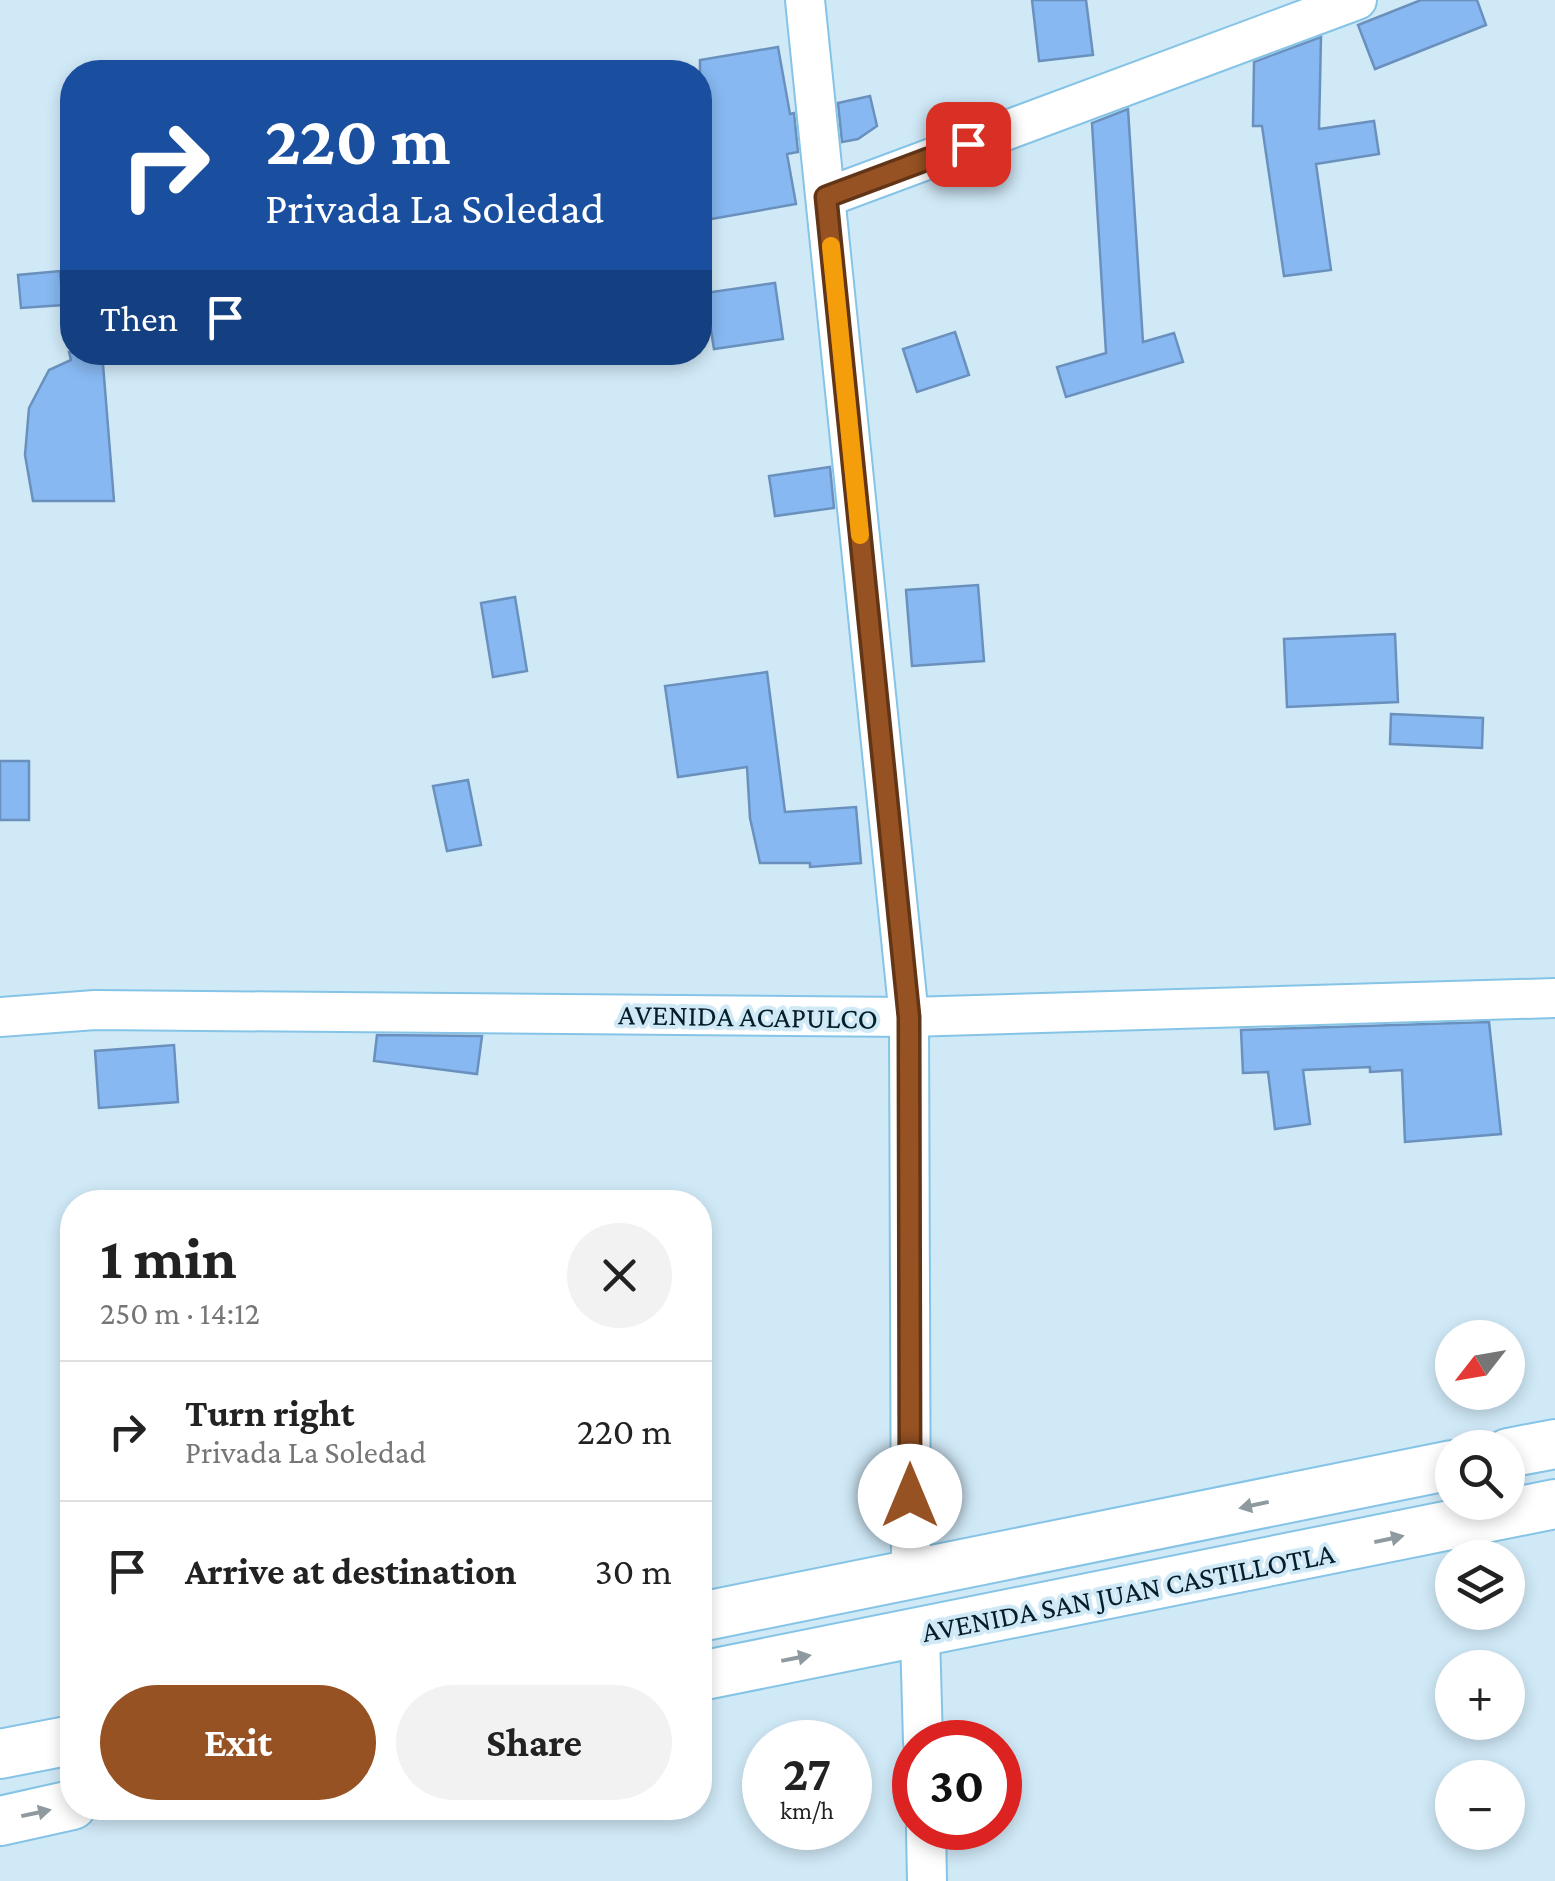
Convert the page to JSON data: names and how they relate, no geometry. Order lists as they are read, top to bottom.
{
  "streets": {
    "main road": ["AVENIDA SAN JUAN CASTILLOTLA"],
    "street": ["AVENIDA ACAPULCO"]
  },
  "north": "bottom left",
  "page": {
    "turn": ["220 m", "Privada La Soledad"],
    "then": "Then",
    "heading": ["1 min", "250 m · 14:12"],
    "map_buttons": ["+", "−"],
    "list": [
      {
        "name": "Turn right",
        "note": "Privada La Soledad",
        "value": "220 m"
      },
      {
        "name": "Arrive at destination",
        "value": "30 m"
      }
    ],
    "buttons": ["Exit", "Share"],
    "speed": "27 km/h",
    "limit": "30"
  }
}
